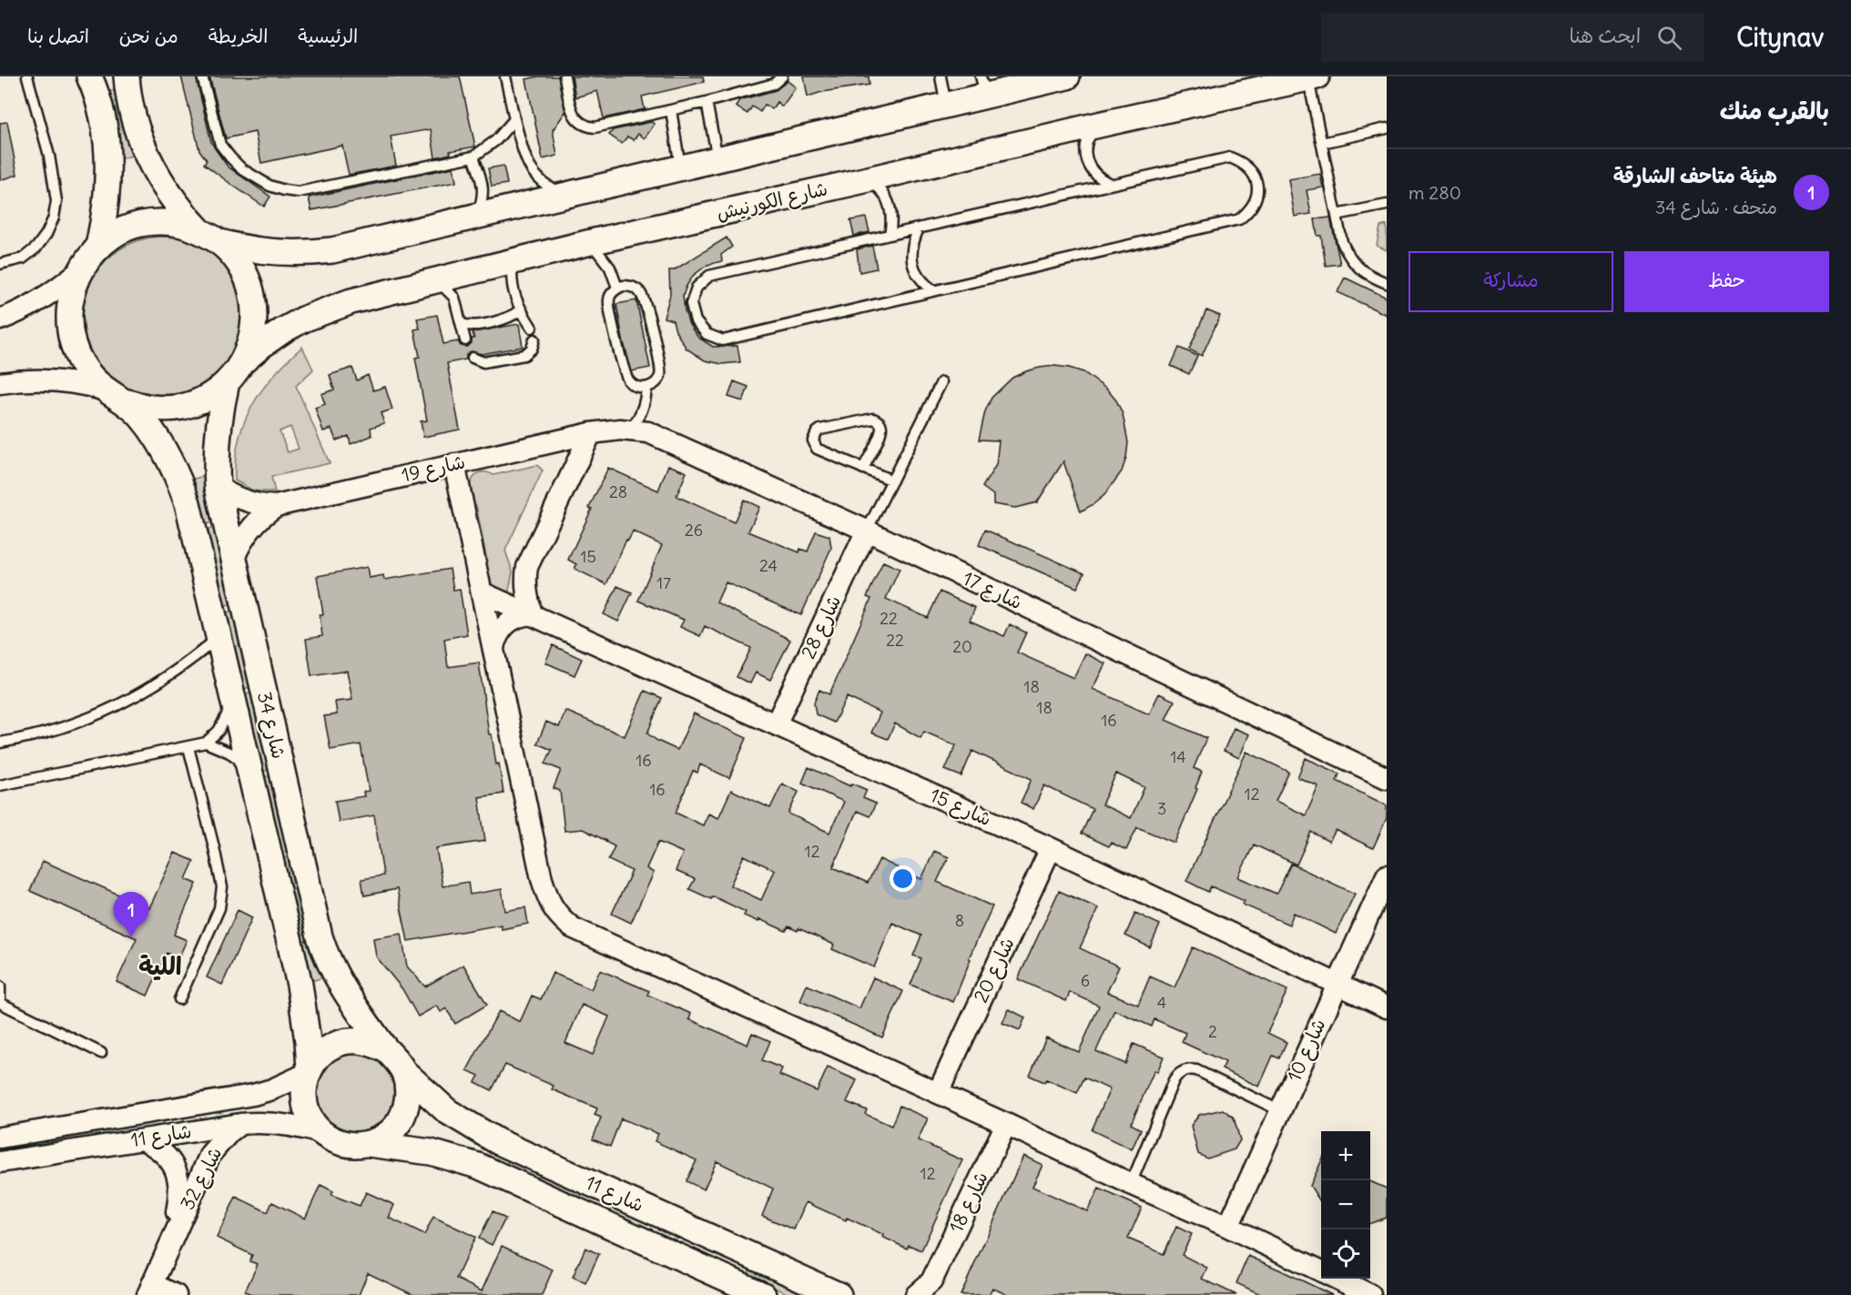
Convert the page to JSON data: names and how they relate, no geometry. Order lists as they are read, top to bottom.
{
  "streets": {
    "street": [
      "شارع الكورنيش",
      "شارع 19",
      "شارع 17",
      "شارع 28",
      "شارع 34",
      "شارع 15",
      "شارع 20",
      "شارع 10",
      "شارع 11",
      "شارع 32",
      "شارع 18"
    ]
  },
  "crossings": [
    ["شارع الكورنيش", "شارع 34"],
    ["شارع 19", "شارع 17"],
    ["شارع 19", "شارع 34"],
    ["شارع 17", "شارع 28"],
    ["شارع 28", "شارع 15"],
    ["شارع 34", "شارع 11"],
    ["شارع 15", "شارع 20"],
    ["شارع 15", "شارع 10"],
    ["شارع 11", "شارع 32"]
  ],
  "districts": ["اللية"],
  "house_numbers": [
    "28",
    "26",
    "15",
    "24",
    "17",
    "22",
    "22",
    "20",
    "18",
    "18",
    "16",
    "14",
    "16",
    "16",
    "12",
    "3",
    "12",
    "8",
    "6",
    "4",
    "2",
    "12"
  ],
  "page": {
    "header": "Citynav",
    "search": "ابحث هنا",
    "nav": [
      "الرئيسية",
      "الخريطة",
      "من نحن",
      "اتصل بنا"
    ],
    "heading": "بالقرب منك",
    "list": [
      {
        "mark": "1",
        "name": "هيئة متاحف الشارقة",
        "note": "متحف · شارع 34",
        "value": "280 m"
      }
    ],
    "buttons": ["حفظ", "مشاركة"],
    "pins": "1",
    "map_buttons": ["+", "−"]
  }
}
